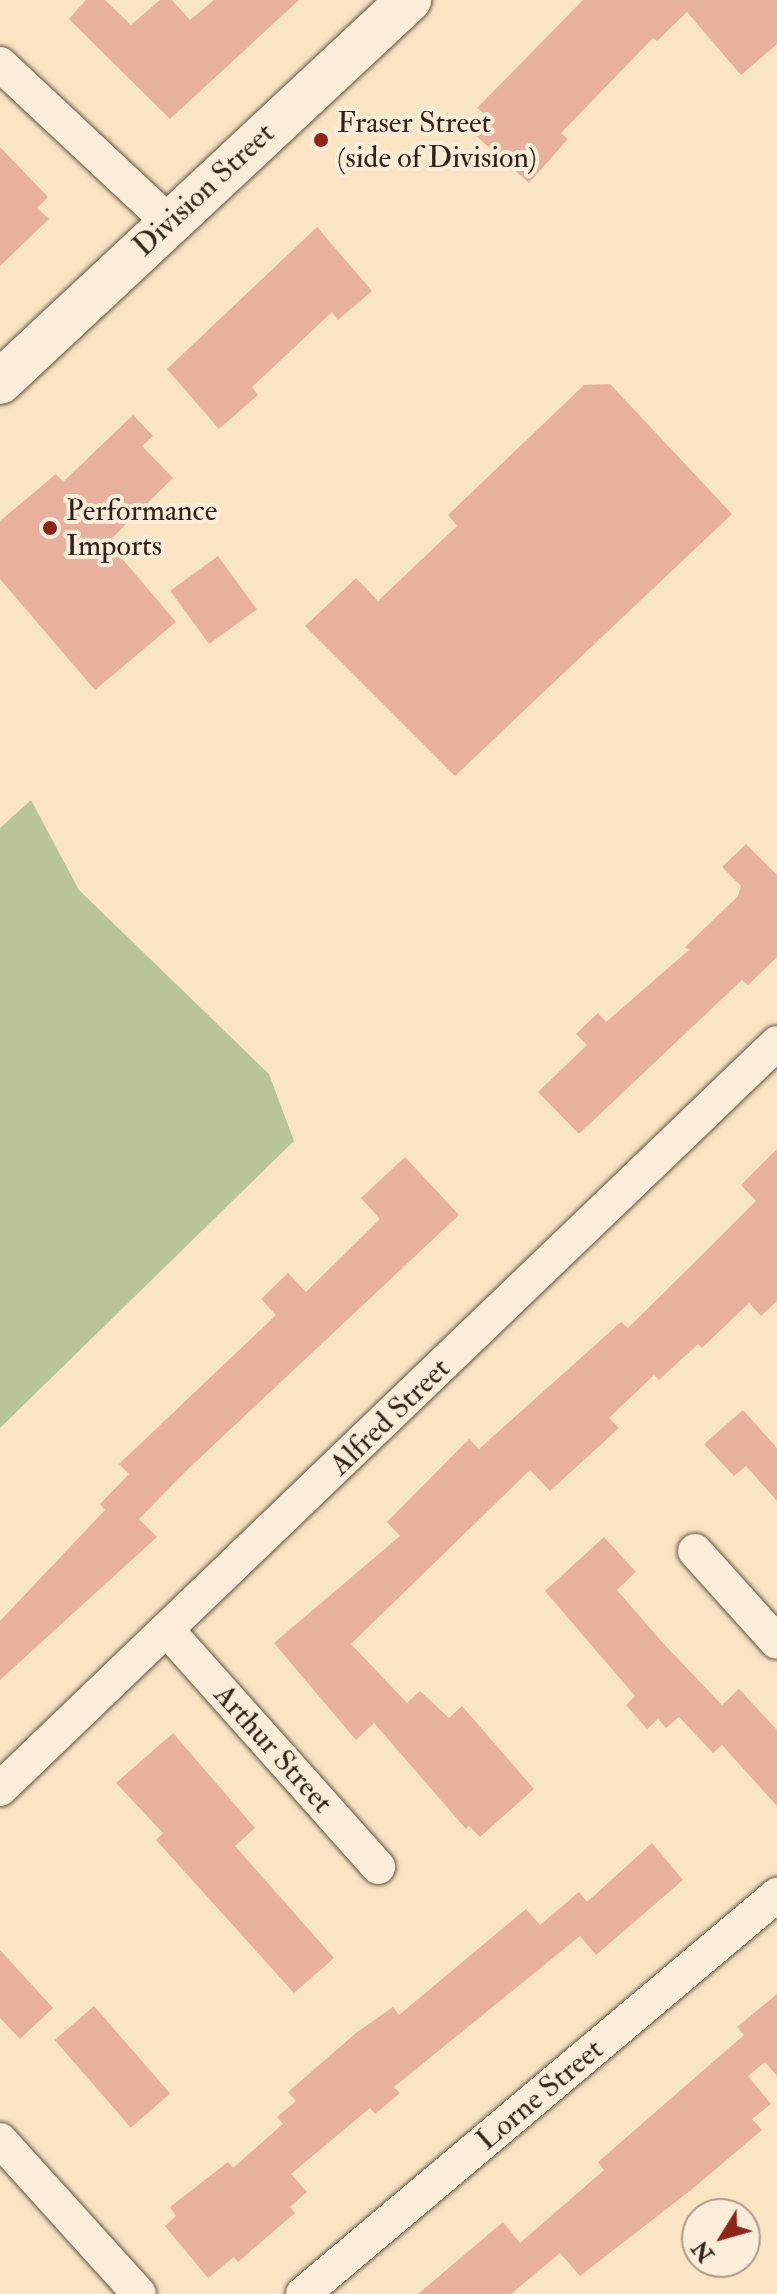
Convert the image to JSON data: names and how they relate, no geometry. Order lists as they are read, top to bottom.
{
  "streets": {
    "main road": ["Division Street"],
    "street": ["Alfred Street", "Arthur Street", "Lorne Street"]
  },
  "crossings": [
    ["Alfred Street", "Arthur Street"]
  ],
  "places": ["Fraser Street (side of Division)", "Performance Imports"],
  "north": "bottom left"
}
